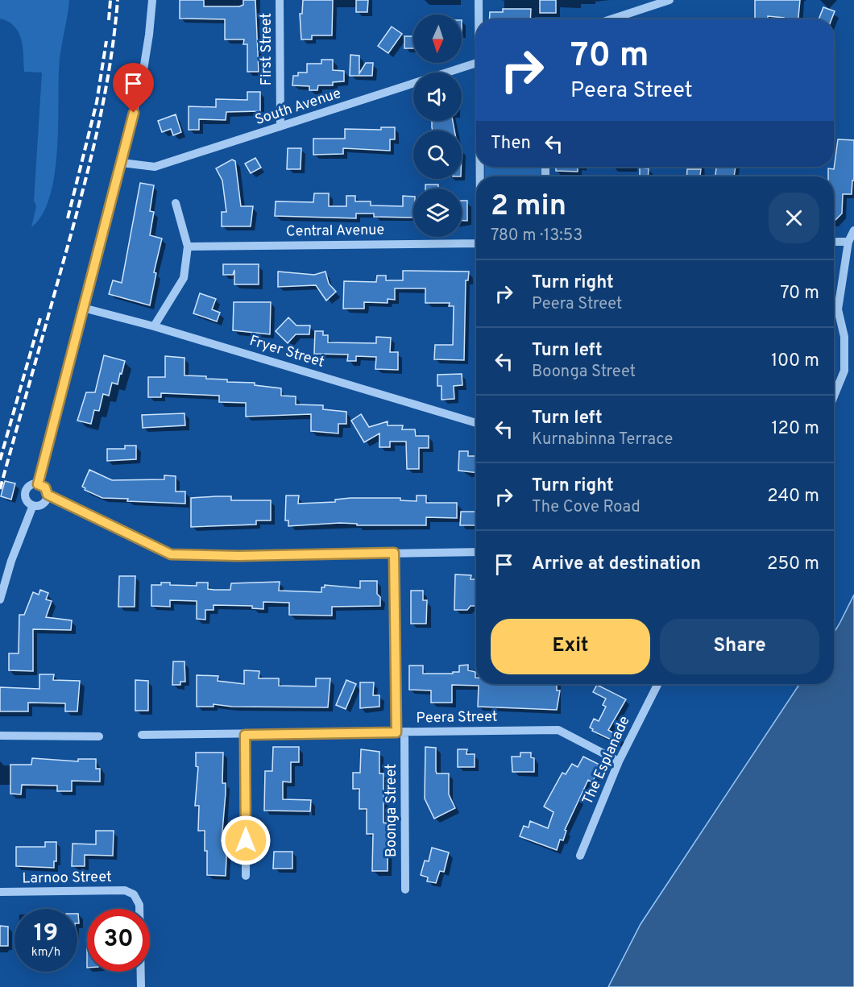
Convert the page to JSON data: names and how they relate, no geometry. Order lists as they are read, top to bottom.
{
  "streets": {
    "street": [
      "First Street",
      "South Avenue",
      "Central Avenue",
      "Fryer Street",
      "Peera Street",
      "The Esplanade",
      "Boonga Street",
      "Larnoo Street"
    ]
  },
  "crossings": [
    ["First Street", "South Avenue"],
    ["Peera Street", "The Esplanade"],
    ["Peera Street", "Boonga Street"]
  ],
  "north": "bottom",
  "page": {
    "turn": ["70 m", "Peera Street"],
    "then": "Then",
    "heading": ["2 min", "780 m · 13:53"],
    "list": [
      {
        "name": "Turn right",
        "note": "Peera Street",
        "value": "70 m"
      },
      {
        "name": "Turn left",
        "note": "Boonga Street",
        "value": "100 m"
      },
      {
        "name": "Turn left",
        "note": "Kurnabinna Terrace",
        "value": "120 m"
      },
      {
        "name": "Turn right",
        "note": "The Cove Road",
        "value": "240 m"
      },
      {
        "name": "Arrive at destination",
        "value": "250 m"
      }
    ],
    "buttons": ["Exit", "Share"],
    "speed": "19 km/h",
    "limit": "30"
  }
}
